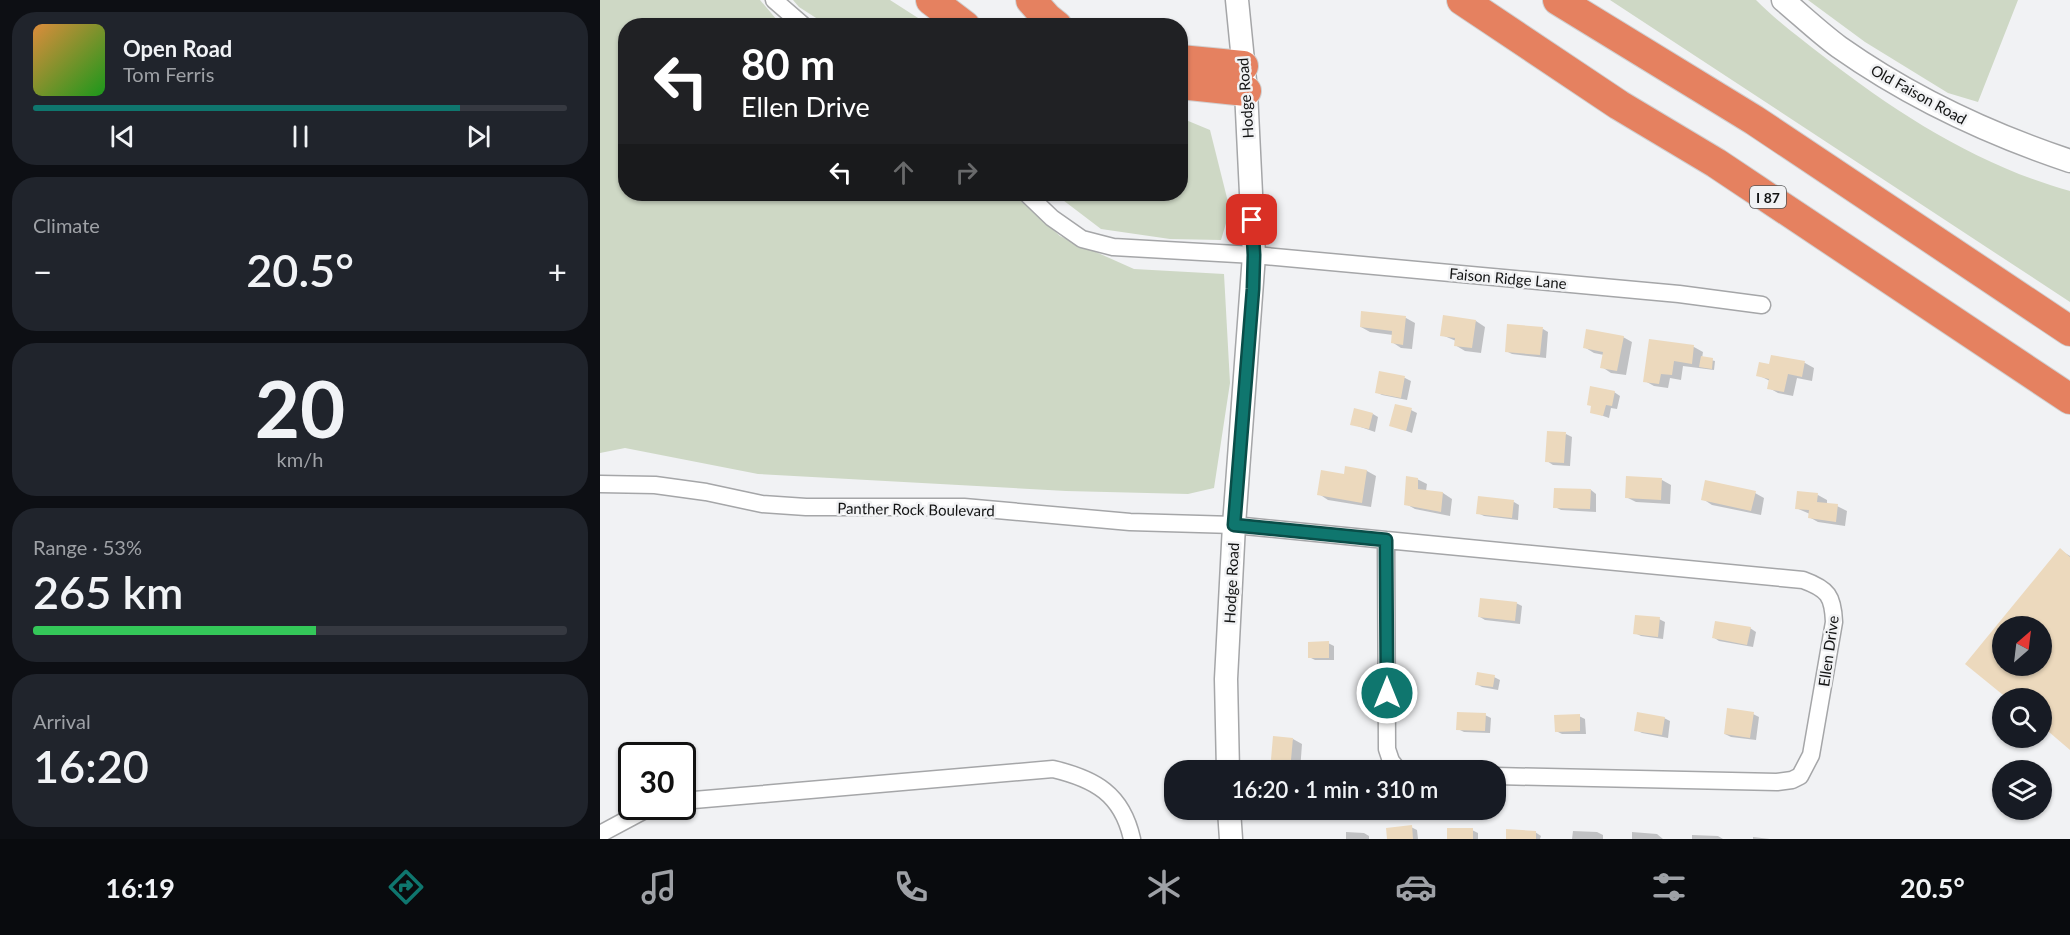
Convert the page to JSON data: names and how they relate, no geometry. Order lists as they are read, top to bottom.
{
  "streets": {
    "highway": ["I 87"],
    "main road": ["Old Faison Road", "Hodge Road"],
    "street": ["Faison Ridge Lane", "Panther Rock Boulevard", "Ellen Drive"]
  },
  "crossings": [
    ["Hodge Road", "Faison Ridge Lane"],
    ["Hodge Road", "Panther Rock Boulevard"],
    ["Hodge Road", "Ellen Drive"],
    ["Panther Rock Boulevard", "Ellen Drive"]
  ],
  "north": "top right",
  "page": {
    "turn": ["80 m", "Ellen Drive"],
    "song": ["Open Road", "Tom Ferris"],
    "tile": [
      "Climate",
      ["20", "km/h"],
      ["Range · 53%", "265 km"],
      ["Arrival", "16:20"]
    ],
    "heat": ["−", "20.5°", "+"],
    "limit": "30",
    "trip": "16:20 · 1 min · 310 m",
    "tabs": ["16:19", "20.5°"]
  }
}
